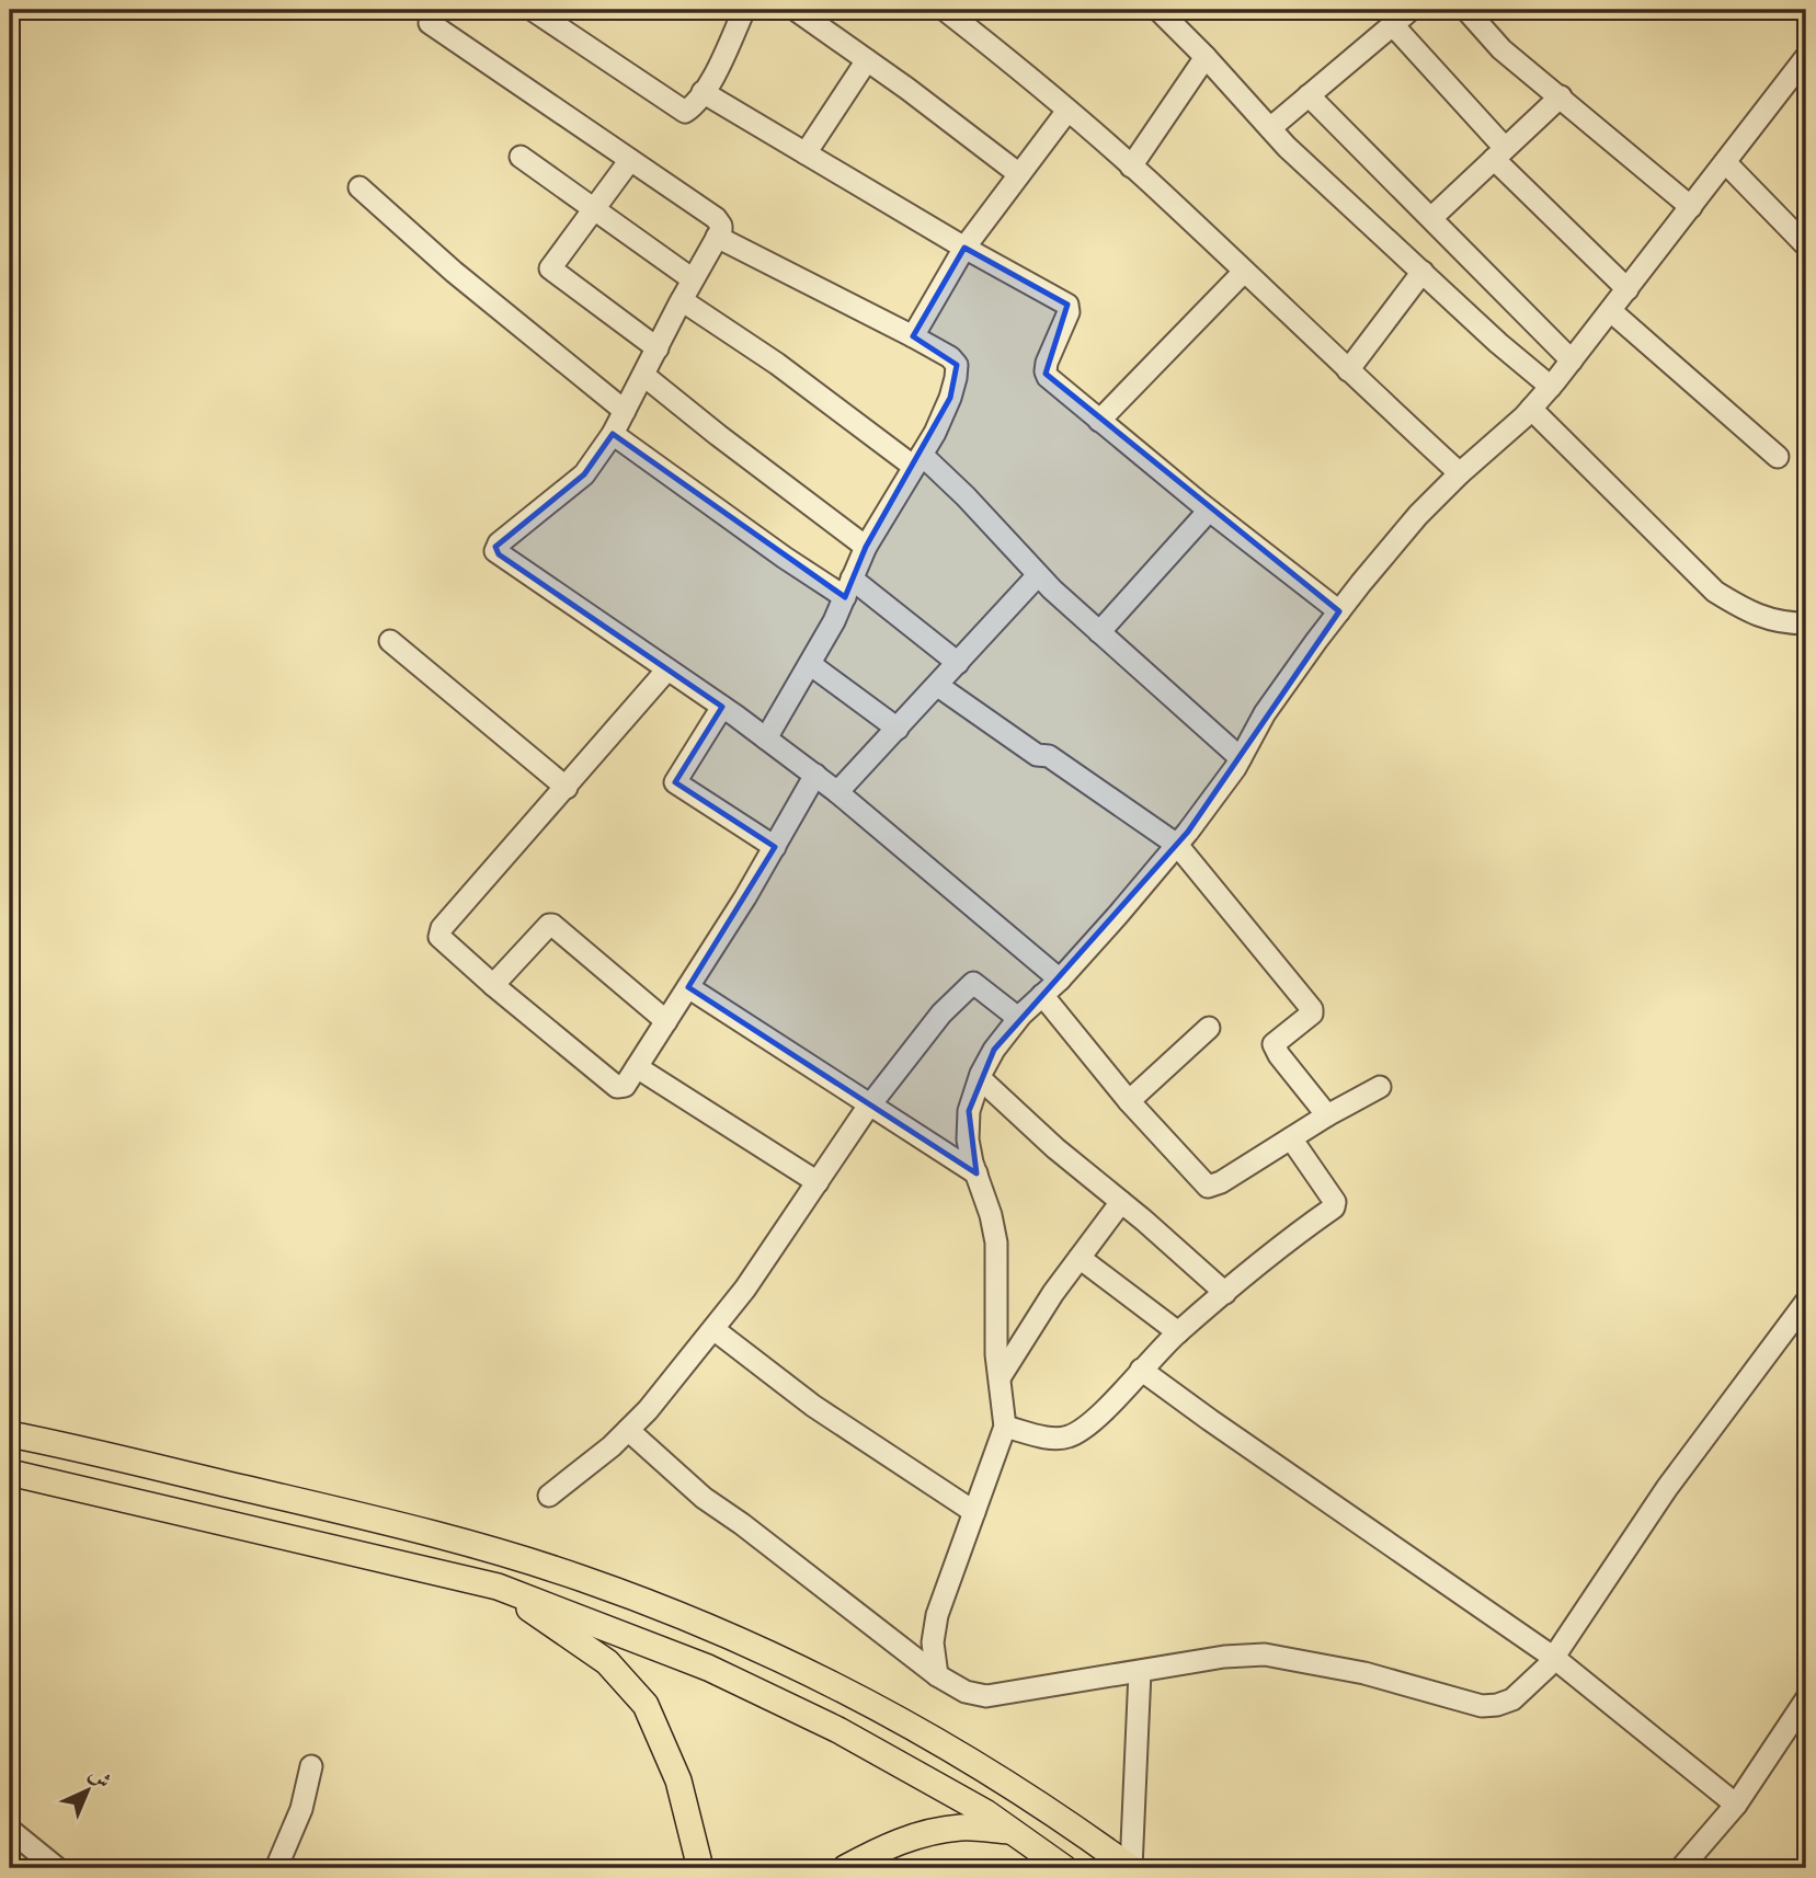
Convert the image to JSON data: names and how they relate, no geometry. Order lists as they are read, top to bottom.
{
  "north": "top right"
}
